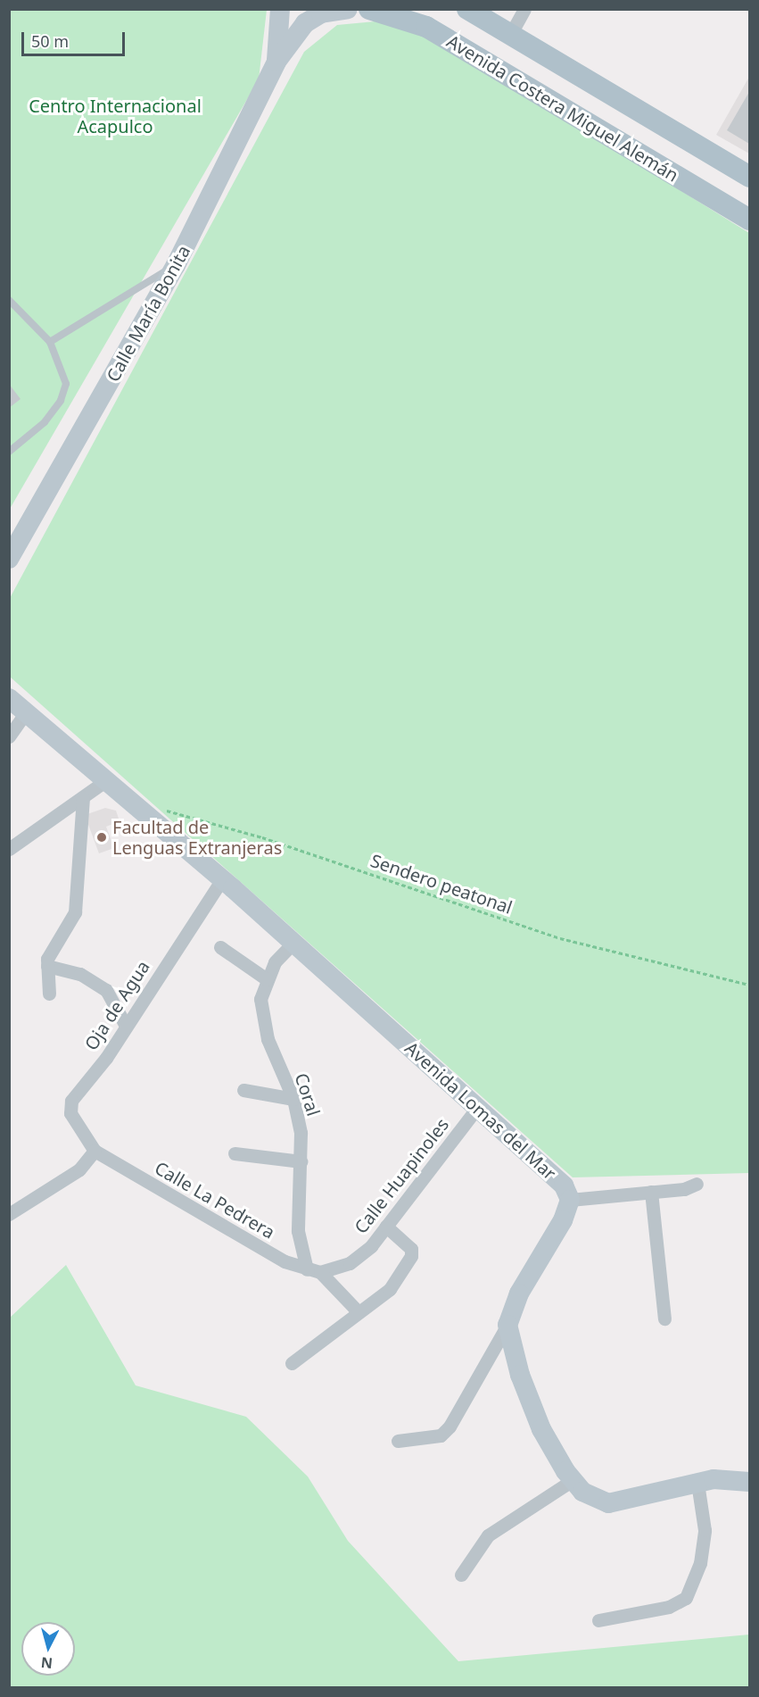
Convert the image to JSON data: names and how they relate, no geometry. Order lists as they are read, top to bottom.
{
  "streets": {
    "main road": ["Avenida Costera Miguel Alemán", "Calle María Bonita", "Avenida Lomas del Mar"],
    "street": [
      "Oja de Agua",
      "Coral",
      "Calle Huapinoles",
      "Calle La Pedrera"
    ],
    "path": ["Sendero peatonal"]
  },
  "crossings": [
    ["Oja de Agua", "Avenida Lomas del Mar"],
    ["Oja de Agua", "Calle La Pedrera"],
    ["Coral", "Avenida Lomas del Mar"],
    ["Coral", "Calle Huapinoles"],
    ["Coral", "Calle La Pedrera"],
    ["Avenida Lomas del Mar", "Calle Huapinoles"],
    ["Calle Huapinoles", "Calle La Pedrera"]
  ],
  "parks": ["Centro Internacional Acapulco"],
  "places": ["Facultad de Lenguas Extranjeras"],
  "scale_bar": "50 m",
  "north": "bottom"
}
